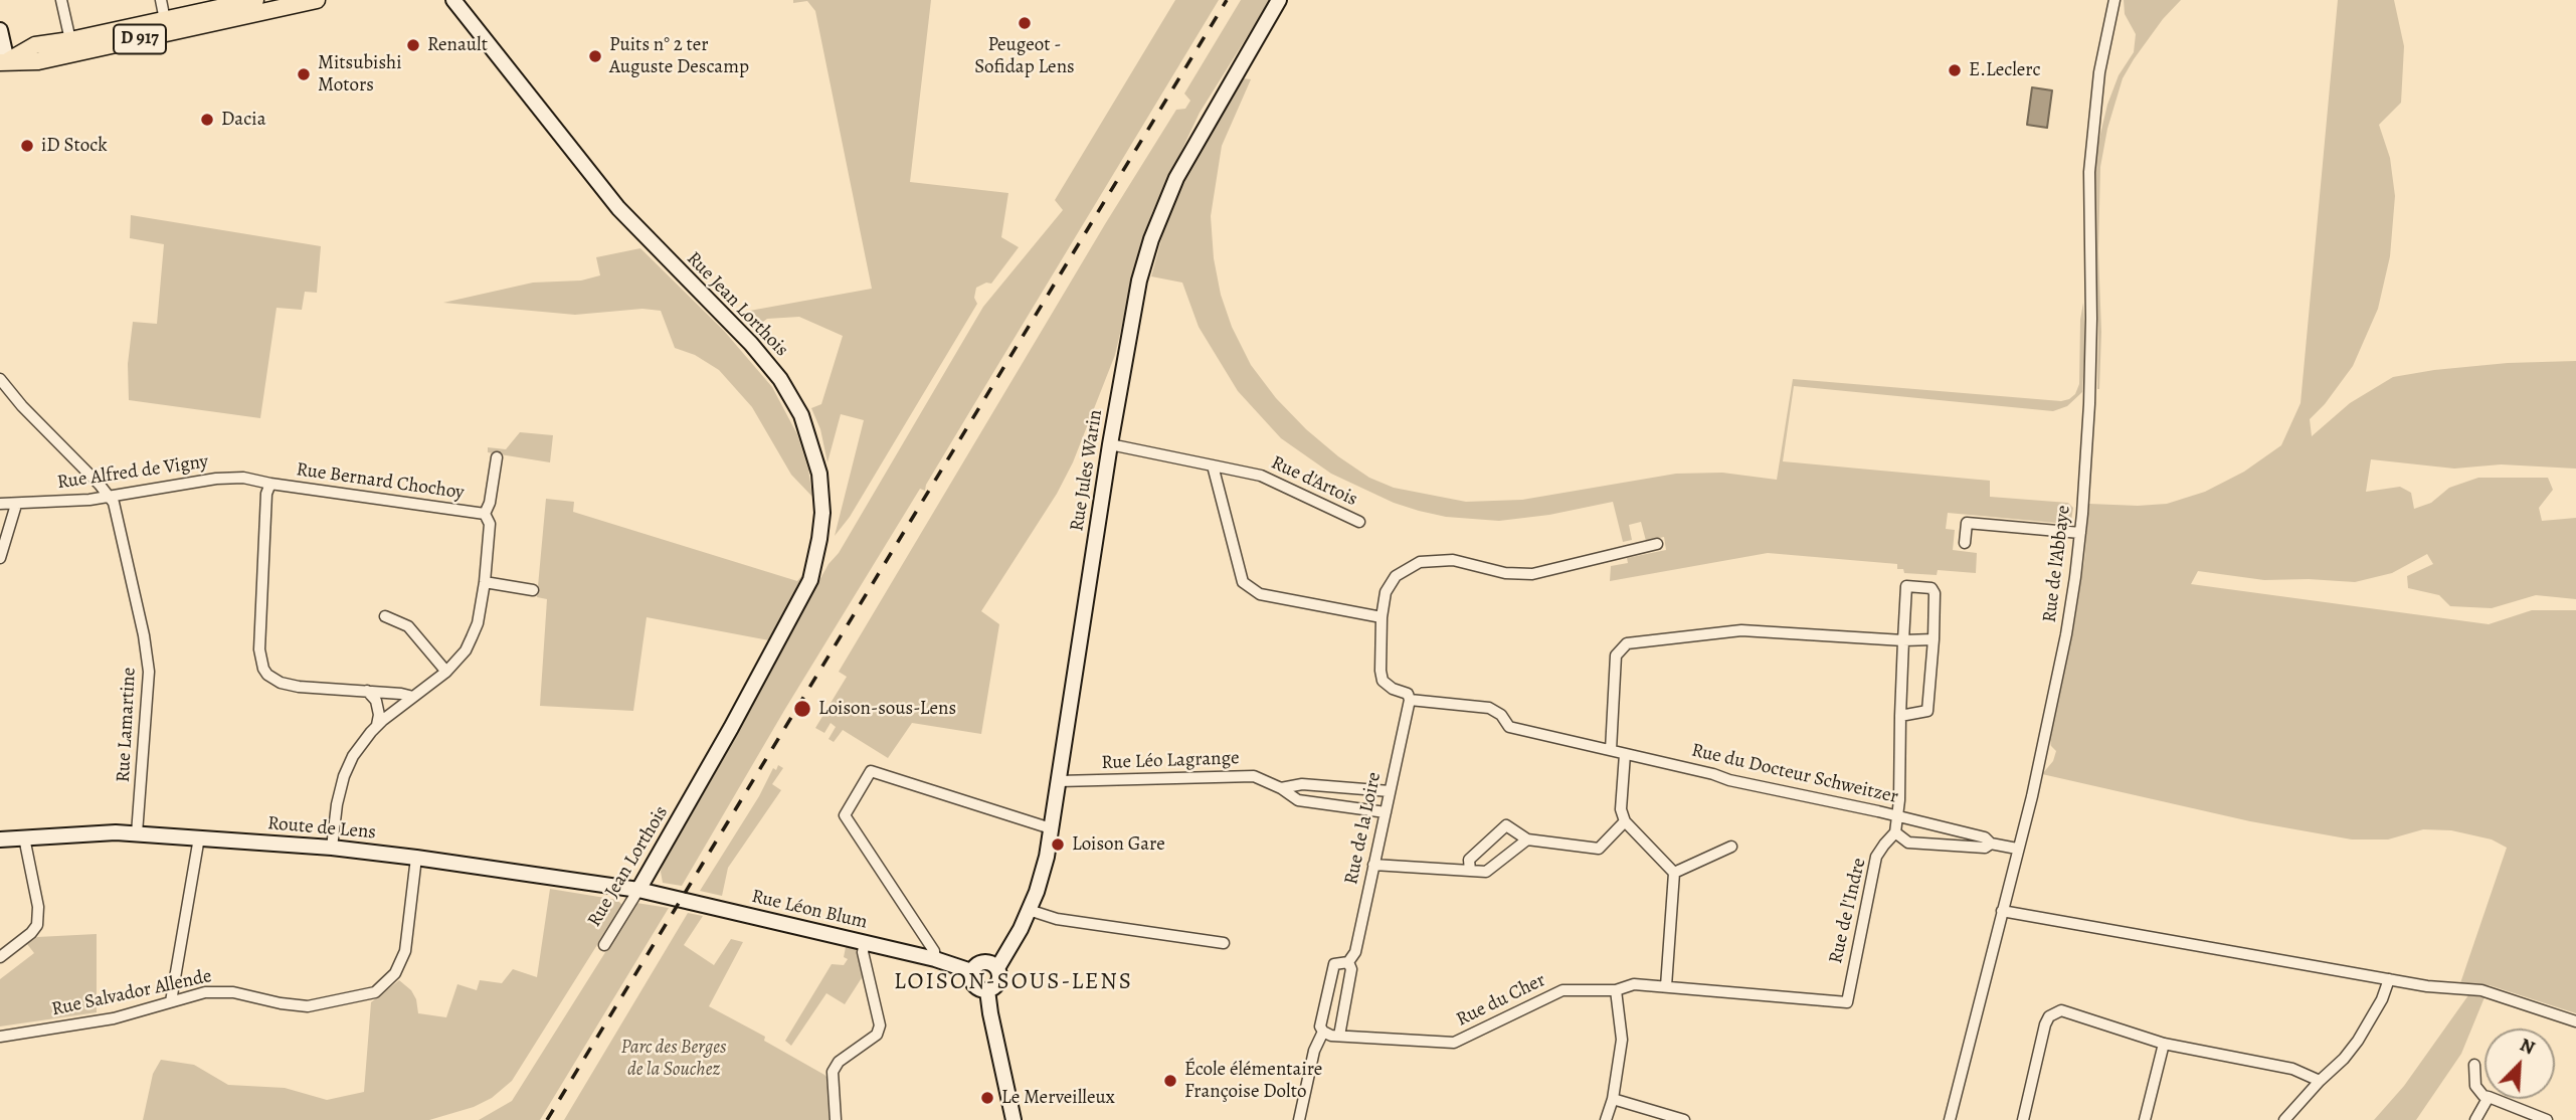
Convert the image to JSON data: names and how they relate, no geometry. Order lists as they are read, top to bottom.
{
  "streets": {
    "main road": ["D 917"],
    "street": [
      "Rue Jean Lorthois",
      "Rue Jules Warin",
      "Rue Alfred de Vigny",
      "Rue Bernard Chochoy",
      "Rue d'Artois",
      "Rue de l'Abbaye",
      "Rue Lamartine",
      "Rue Léo Lagrange",
      "Rue du Docteur Schweitzer",
      "Route de Lens",
      "Rue de la Loire",
      "Rue Léon Blum",
      "Rue de l'Indre",
      "Rue Salvador Allende",
      "Rue du Cher"
    ]
  },
  "crossings": [
    ["Rue Jean Lorthois", "Route de Lens"],
    ["Rue Jean Lorthois", "Rue Léon Blum"],
    ["Rue Jules Warin", "Rue d'Artois"],
    ["Rue Jules Warin", "Rue Léo Lagrange"],
    ["Rue Jules Warin", "Rue Léon Blum"],
    ["Rue Alfred de Vigny", "Rue Bernard Chochoy"],
    ["Rue Alfred de Vigny", "Rue Lamartine"],
    ["Rue de l'Abbaye", "Rue du Docteur Schweitzer"],
    ["Rue Lamartine", "Route de Lens"],
    ["Rue Léo Lagrange", "Rue de la Loire"],
    ["Rue du Docteur Schweitzer", "Rue de la Loire"],
    ["Route de Lens", "Rue Léon Blum"],
    ["Route de Lens", "Rue Salvador Allende"],
    ["Rue de la Loire", "Rue du Cher"],
    ["Rue de l'Indre", "Rue du Cher"]
  ],
  "districts": ["LOISON-SOUS-LENS"],
  "parks": ["Parc des Berges de la Souchez"],
  "places": [
    "Peugeot - Sofidap Lens",
    "Renault",
    "Puits n° 2 ter Auguste Descamp",
    "E.Leclerc",
    "Mitsubishi Motors",
    "Dacia",
    "iD Stock",
    "Loison-sous-Lens",
    "Loison Gare",
    "École élémentaire Françoise Dolto",
    "Le Merveilleux"
  ],
  "north": "top right"
}
